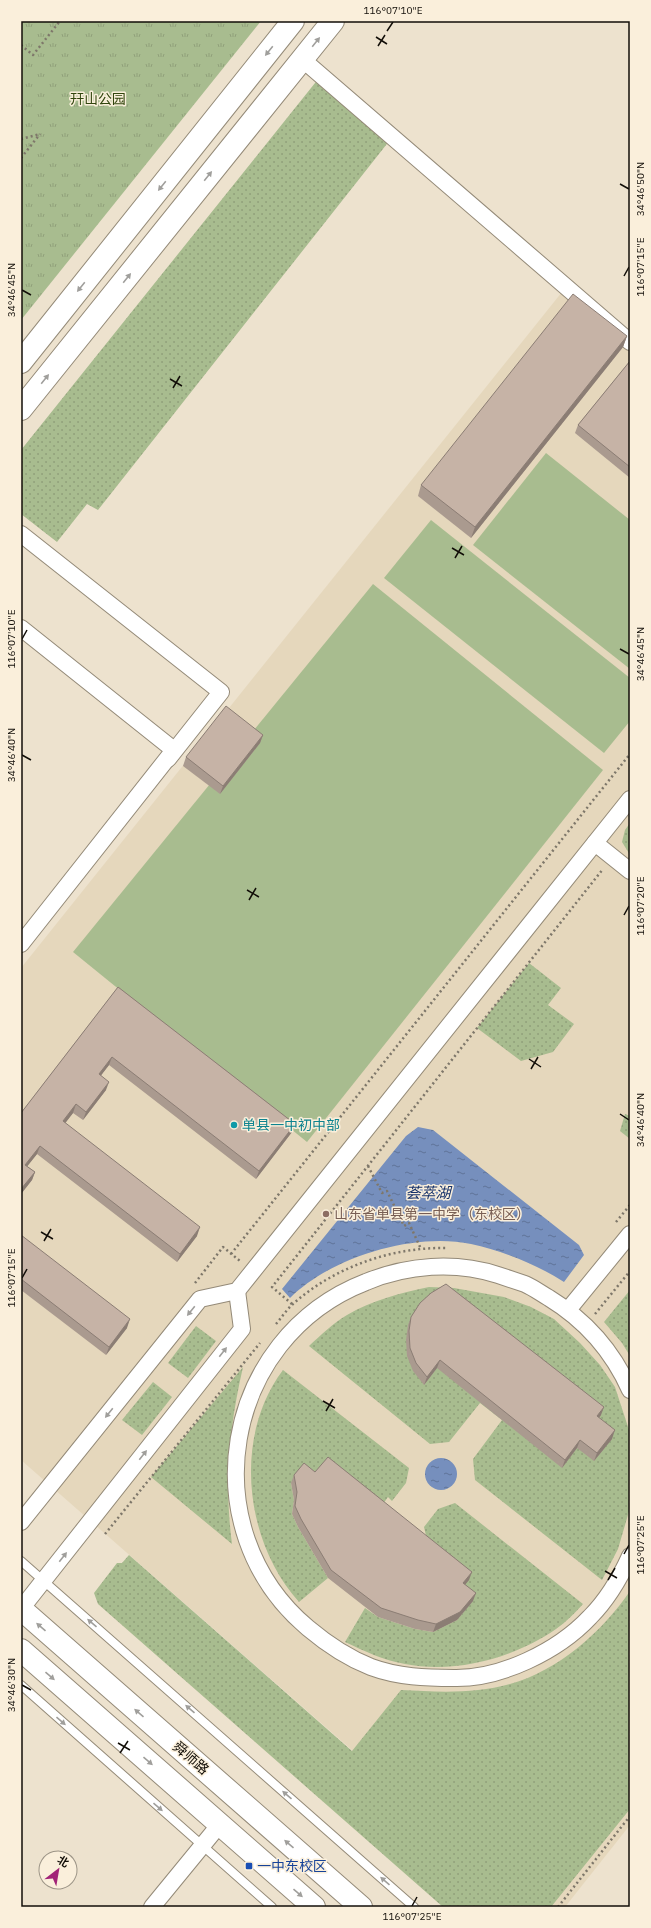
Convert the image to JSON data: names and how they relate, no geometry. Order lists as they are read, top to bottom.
{
  "streets": {
    "main road": ["舜师路"]
  },
  "water": ["荟萃湖"],
  "parks": ["幵山公园"],
  "places": {
    "other": ["单县一中初中部", "山东省单县第一中学（东校区）"],
    "transit": ["一中东校区"]
  },
  "north": "top right",
  "coordinates": [
    "116°07'10\"E",
    "34°46'50\"N",
    "116°07'15\"E",
    "34°46'45\"N",
    "34°46'40\"N",
    "116°07'20\"E",
    "116°07'25\"E",
    "34°46'30\"N"
  ]
}
